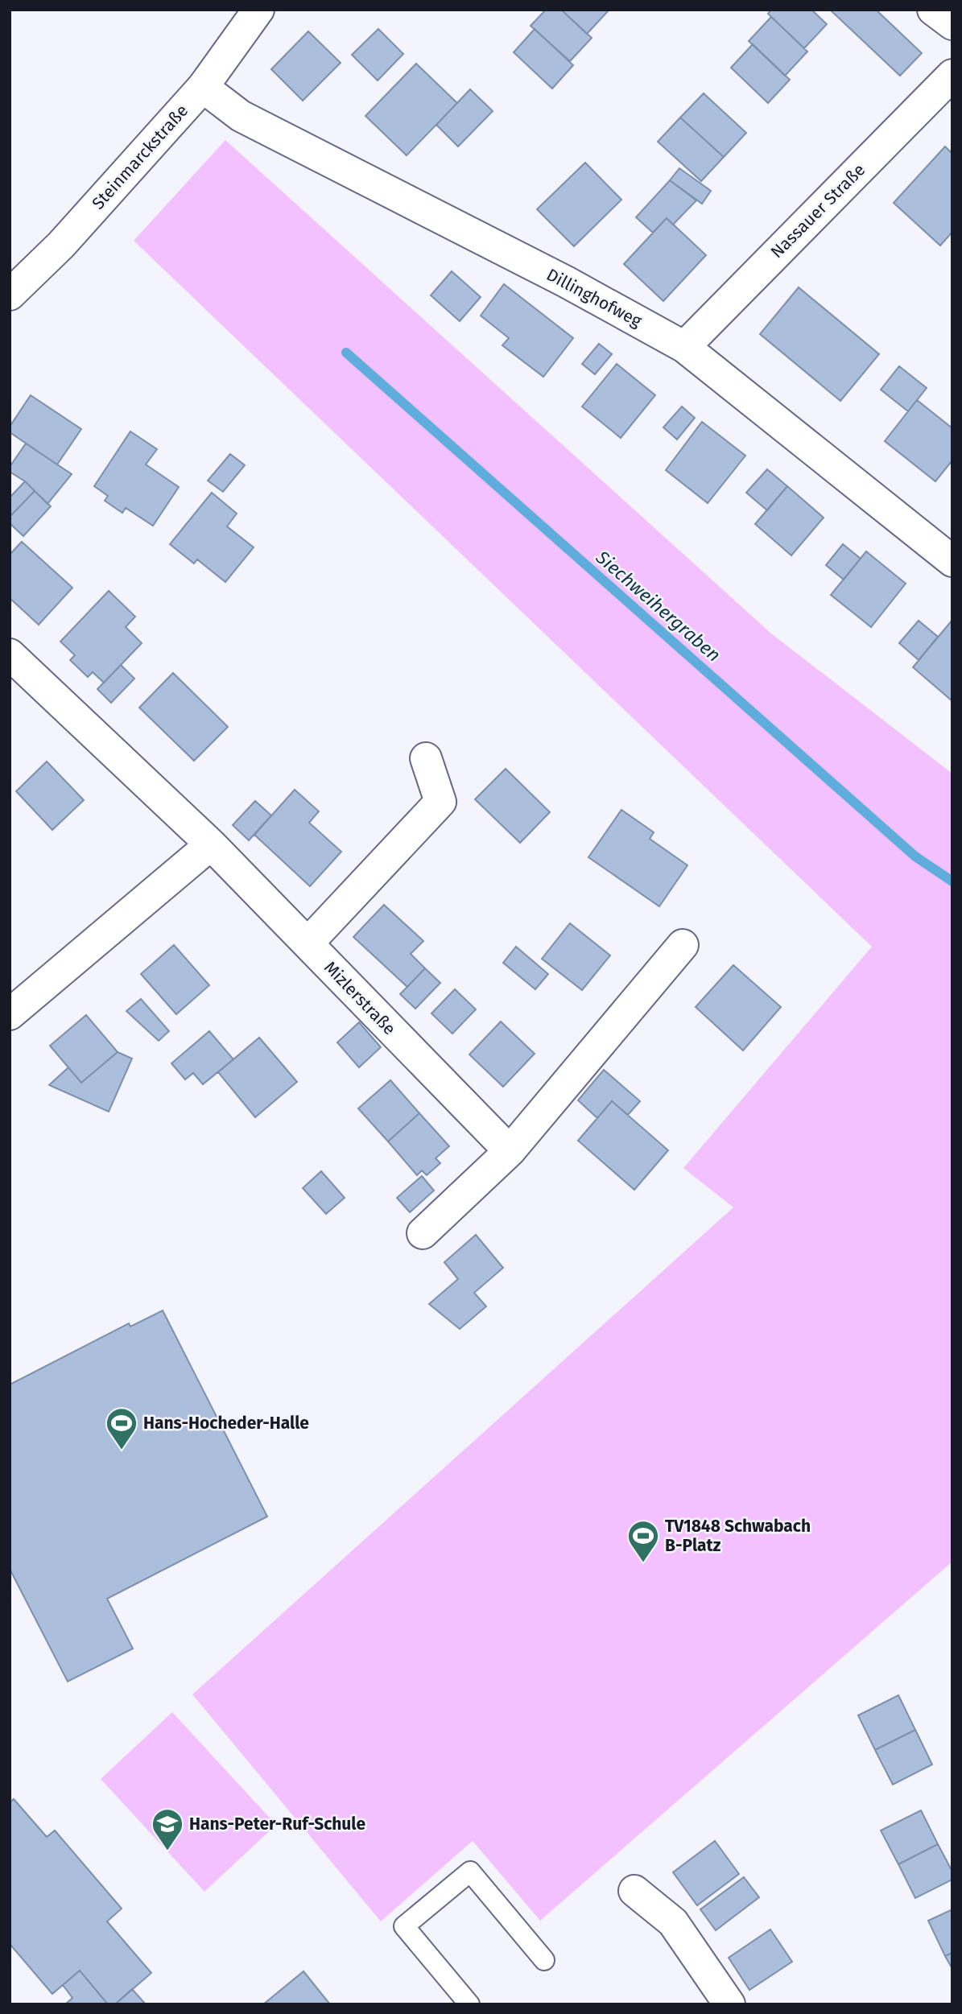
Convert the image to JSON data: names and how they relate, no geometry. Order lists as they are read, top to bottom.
{
  "streets": {
    "street": [
      "Steinmarckstraße",
      "Nassauer Straße",
      "Dillinghofweg",
      "Mizlerstraße"
    ]
  },
  "crossings": [
    ["Steinmarckstraße", "Dillinghofweg"],
    ["Nassauer Straße", "Dillinghofweg"]
  ],
  "water": ["Siechweihergraben"],
  "places": {
    "sports": ["Hans-Hocheder-Halle", "TV1848 Schwabach B-Platz"],
    "school or university": ["Hans-Peter-Ruf-Schule"]
  }
}
